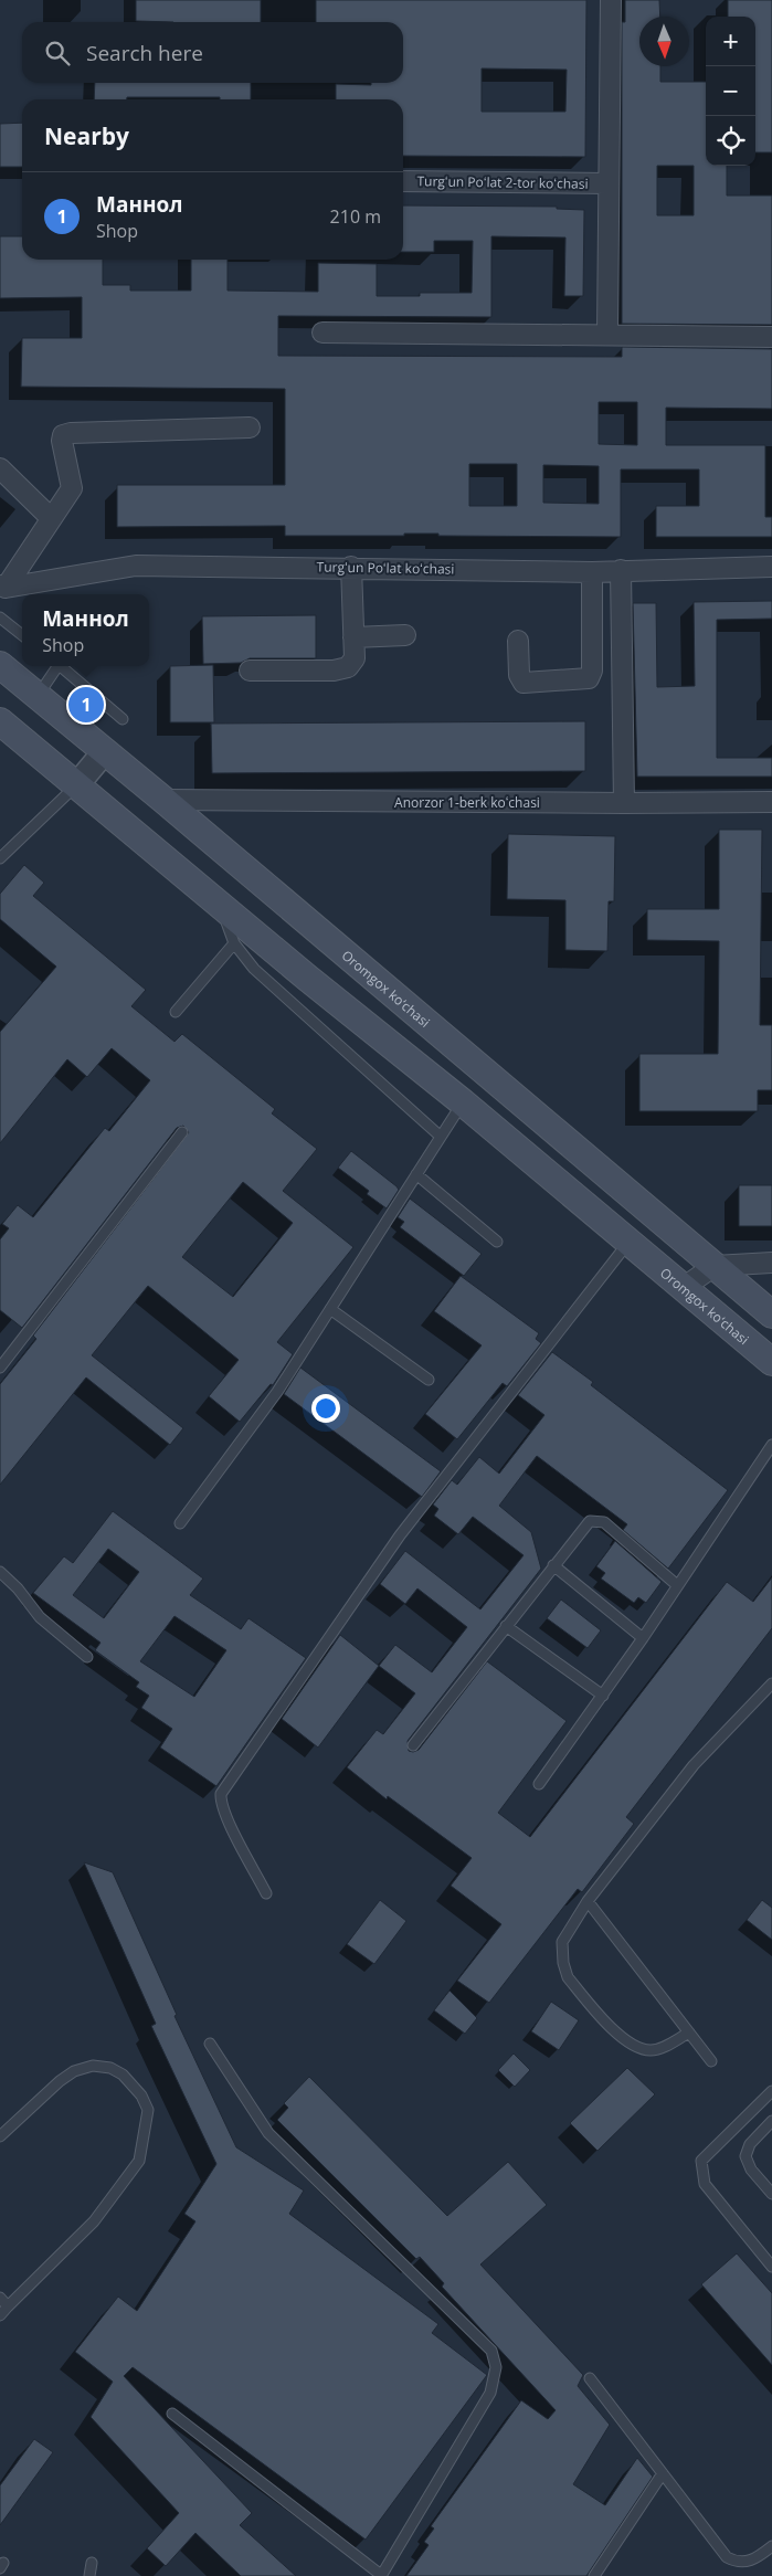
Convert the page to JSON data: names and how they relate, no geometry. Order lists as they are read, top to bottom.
{
  "streets": {
    "main road": ["Oromgox ko‘chasi"],
    "street": ["Turgʻun Poʻlat 2-tor koʻchasi", "Turgʻun Poʻlat koʻchasi", "Anorzor 1-berk koʻchasi"]
  },
  "crossings": [
    ["Anorzor 1-berk koʻchasi", "Oromgox ko‘chasi"]
  ],
  "north": "bottom",
  "page": {
    "map_buttons": ["+", "−"],
    "search": "Search here",
    "heading": "Nearby",
    "list": [
      {
        "mark": "1",
        "name": "Маннол",
        "note": "Shop",
        "value": "210 m"
      }
    ],
    "popup": ["Маннол", "Shop"],
    "pins": "1"
  }
}
